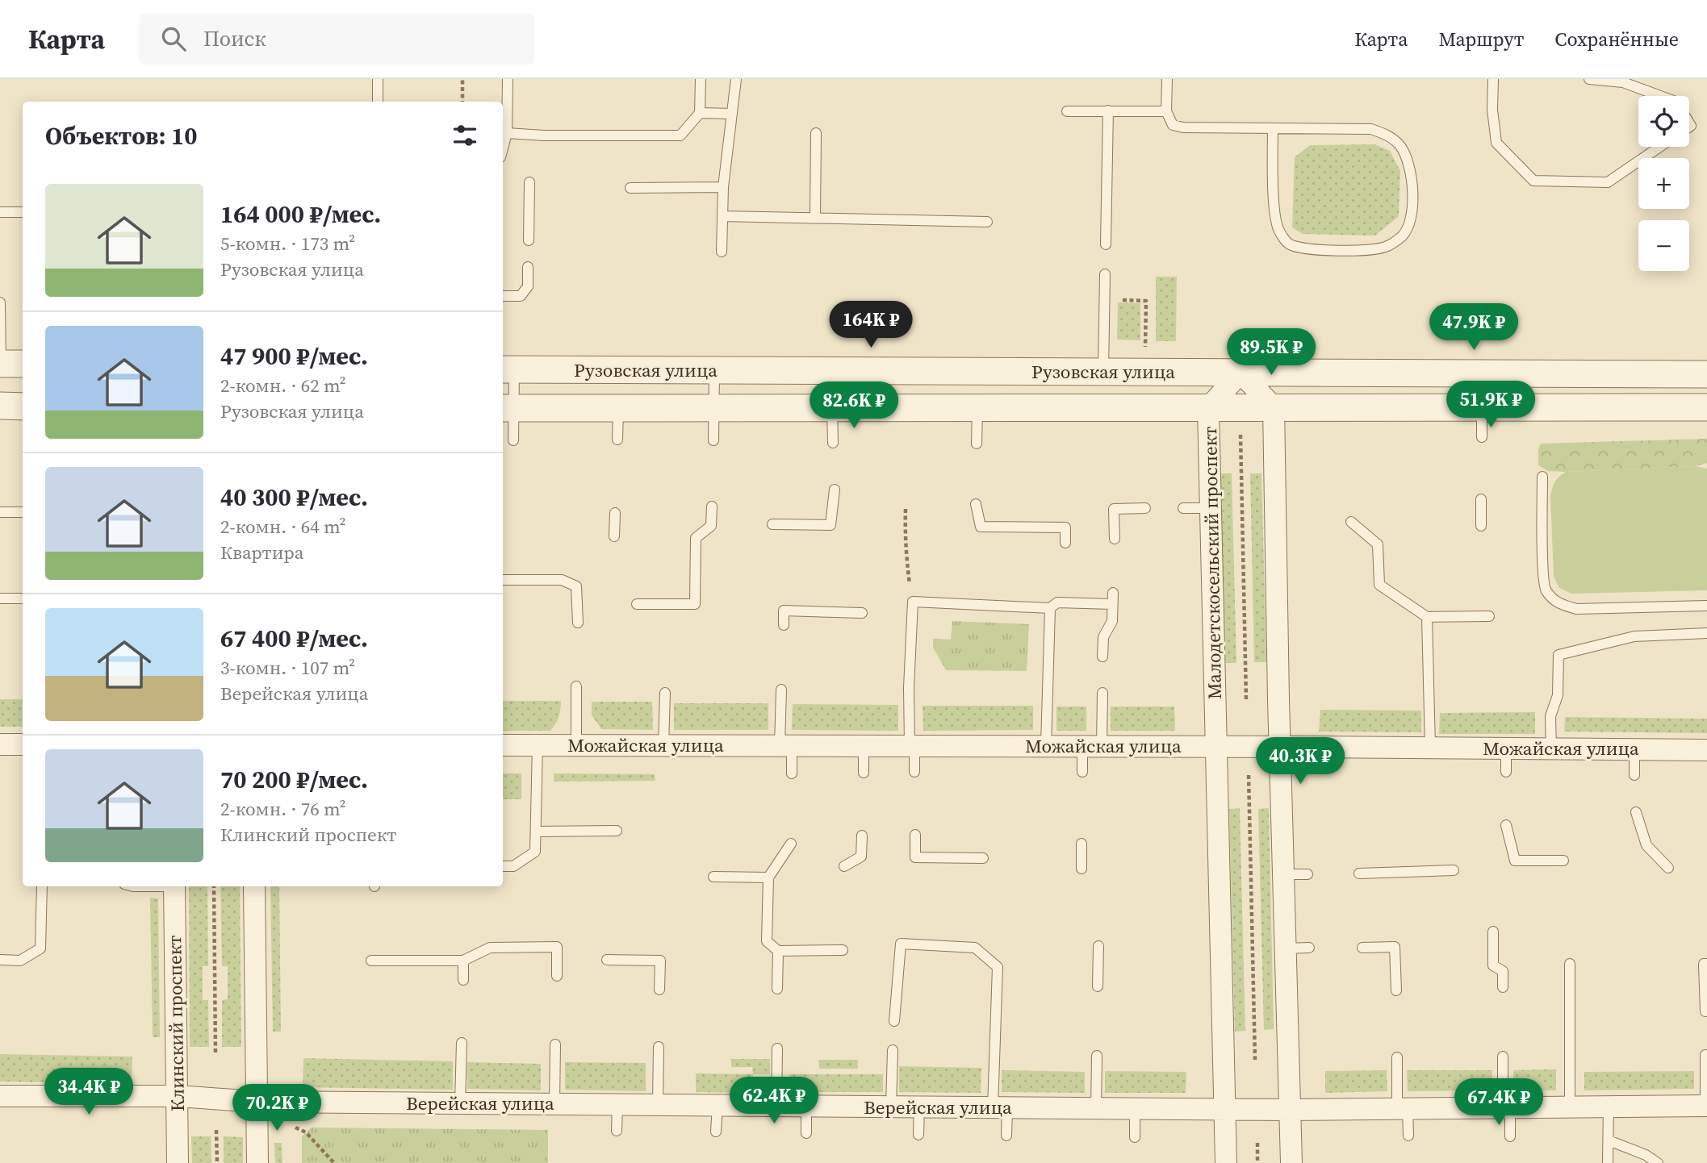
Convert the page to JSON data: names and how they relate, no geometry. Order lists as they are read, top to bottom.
{
  "streets": {
    "street": [
      "Рузовская улица",
      "Малодетскосельский проспект",
      "Можайская улица",
      "Клинский проспект",
      "Верейская улица"
    ]
  },
  "crossings": [
    ["Рузовская улица", "Малодетскосельский проспект"],
    ["Малодетскосельский проспект", "Можайская улица"],
    ["Малодетскосельский проспект", "Верейская улица"],
    ["Клинский проспект", "Верейская улица"]
  ],
  "page": {
    "header": "Карта",
    "search": "Поиск",
    "nav": ["Карта", "Маршрут", "Сохранённые"],
    "map_buttons": ["+", "−"],
    "heading": "Объектов: 10",
    "list": [
      {
        "name": "164 000 ₽/мес.",
        "note": "5-комн. · 173 m² · Рузовская улица"
      },
      {
        "name": "47 900 ₽/мес.",
        "note": "2-комн. · 62 m² · Рузовская улица"
      },
      {
        "name": "40 300 ₽/мес.",
        "note": "2-комн. · 64 m² · Квартира"
      },
      {
        "name": "67 400 ₽/мес.",
        "note": "3-комн. · 107 m² · Верейская улица"
      },
      {
        "name": "70 200 ₽/мес.",
        "note": "2-комн. · 76 m² · Клинский проспект"
      }
    ],
    "price": [
      "164K ₽",
      "47.9K ₽",
      "89.5K ₽",
      "51.9K ₽",
      "82.6K ₽",
      "40.3K ₽",
      "34.4K ₽",
      "62.4K ₽",
      "67.4K ₽",
      "70.2K ₽"
    ]
  }
}
